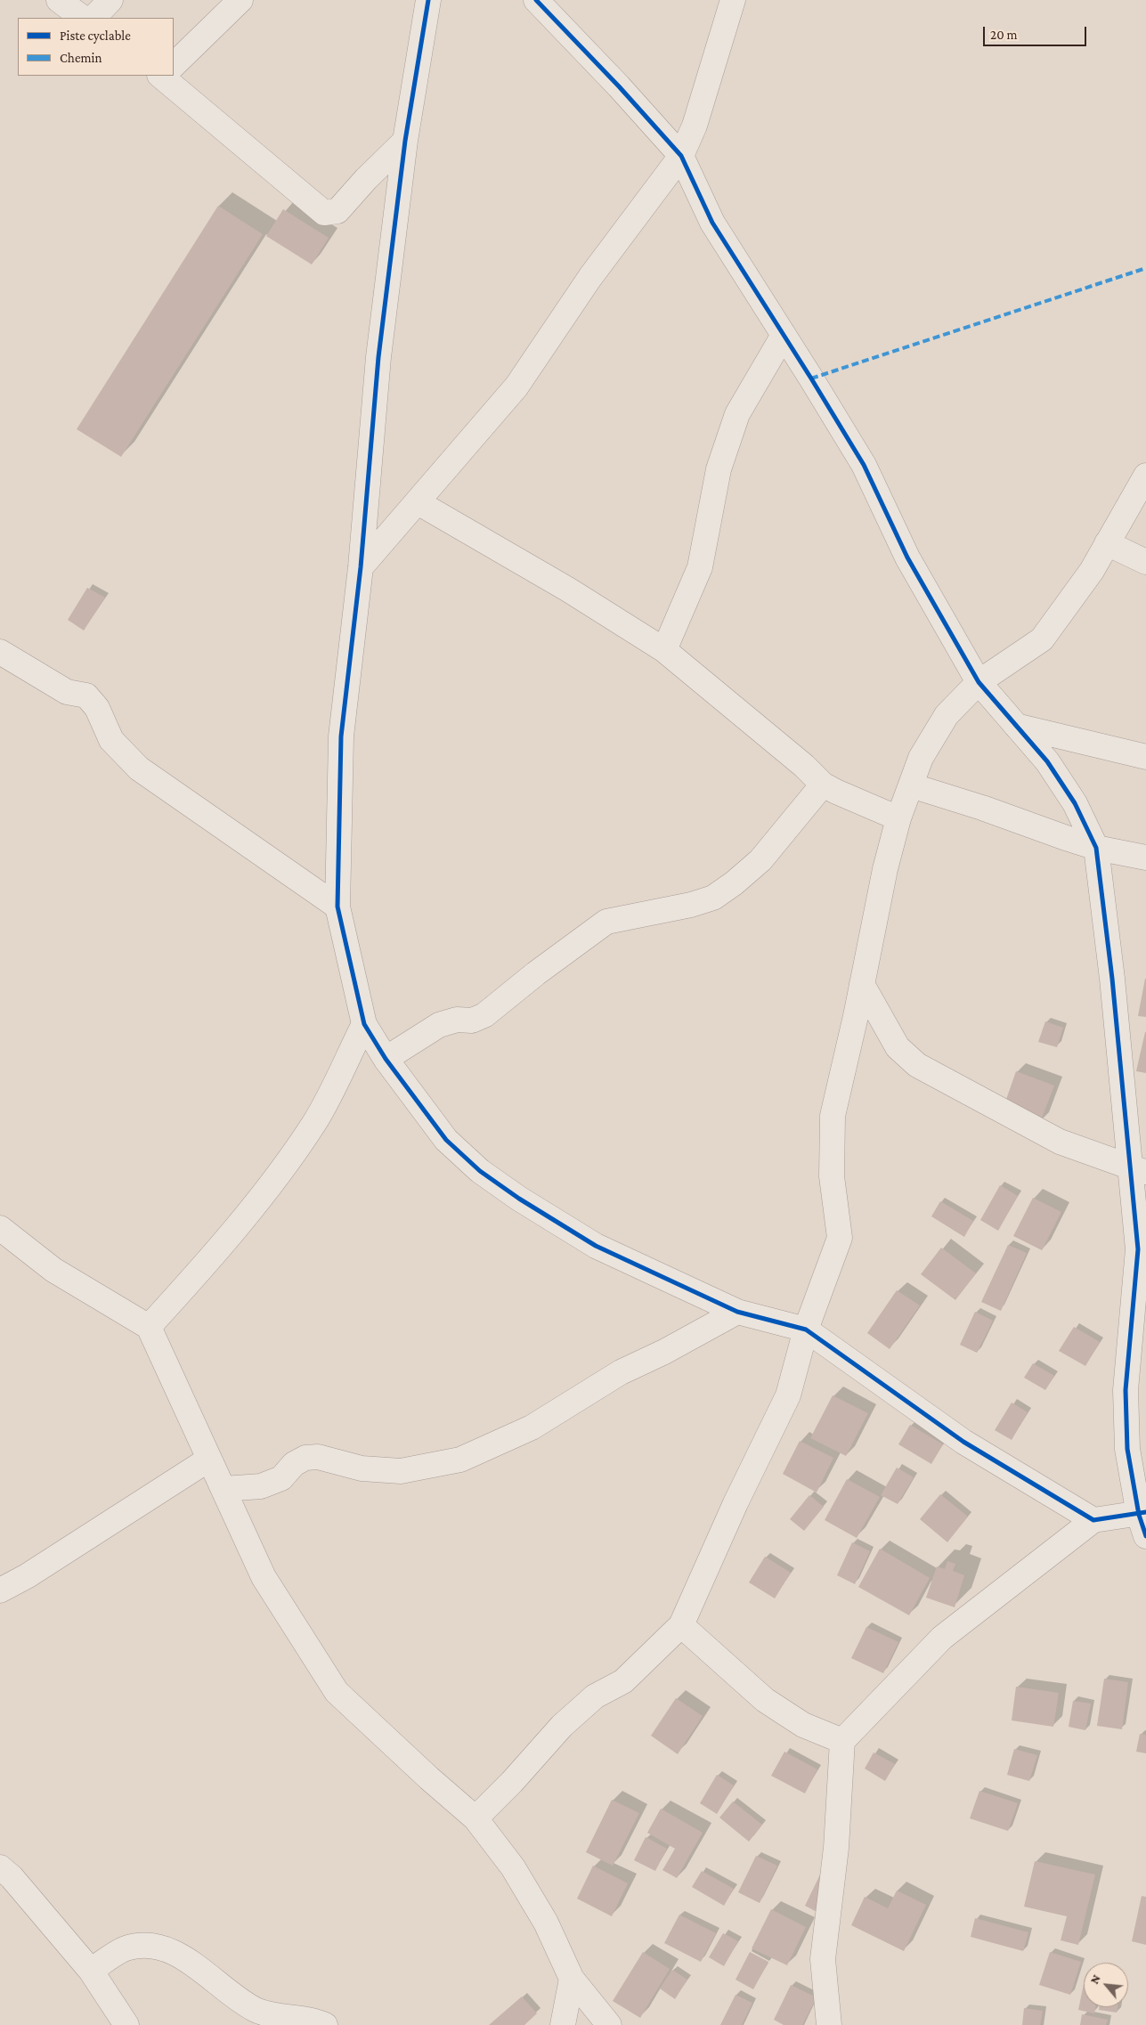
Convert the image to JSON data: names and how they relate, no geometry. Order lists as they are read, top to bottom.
{
  "legend": ["Piste cyclable", "Chemin"],
  "scale_bar": "20 m",
  "north": "top left"
}
